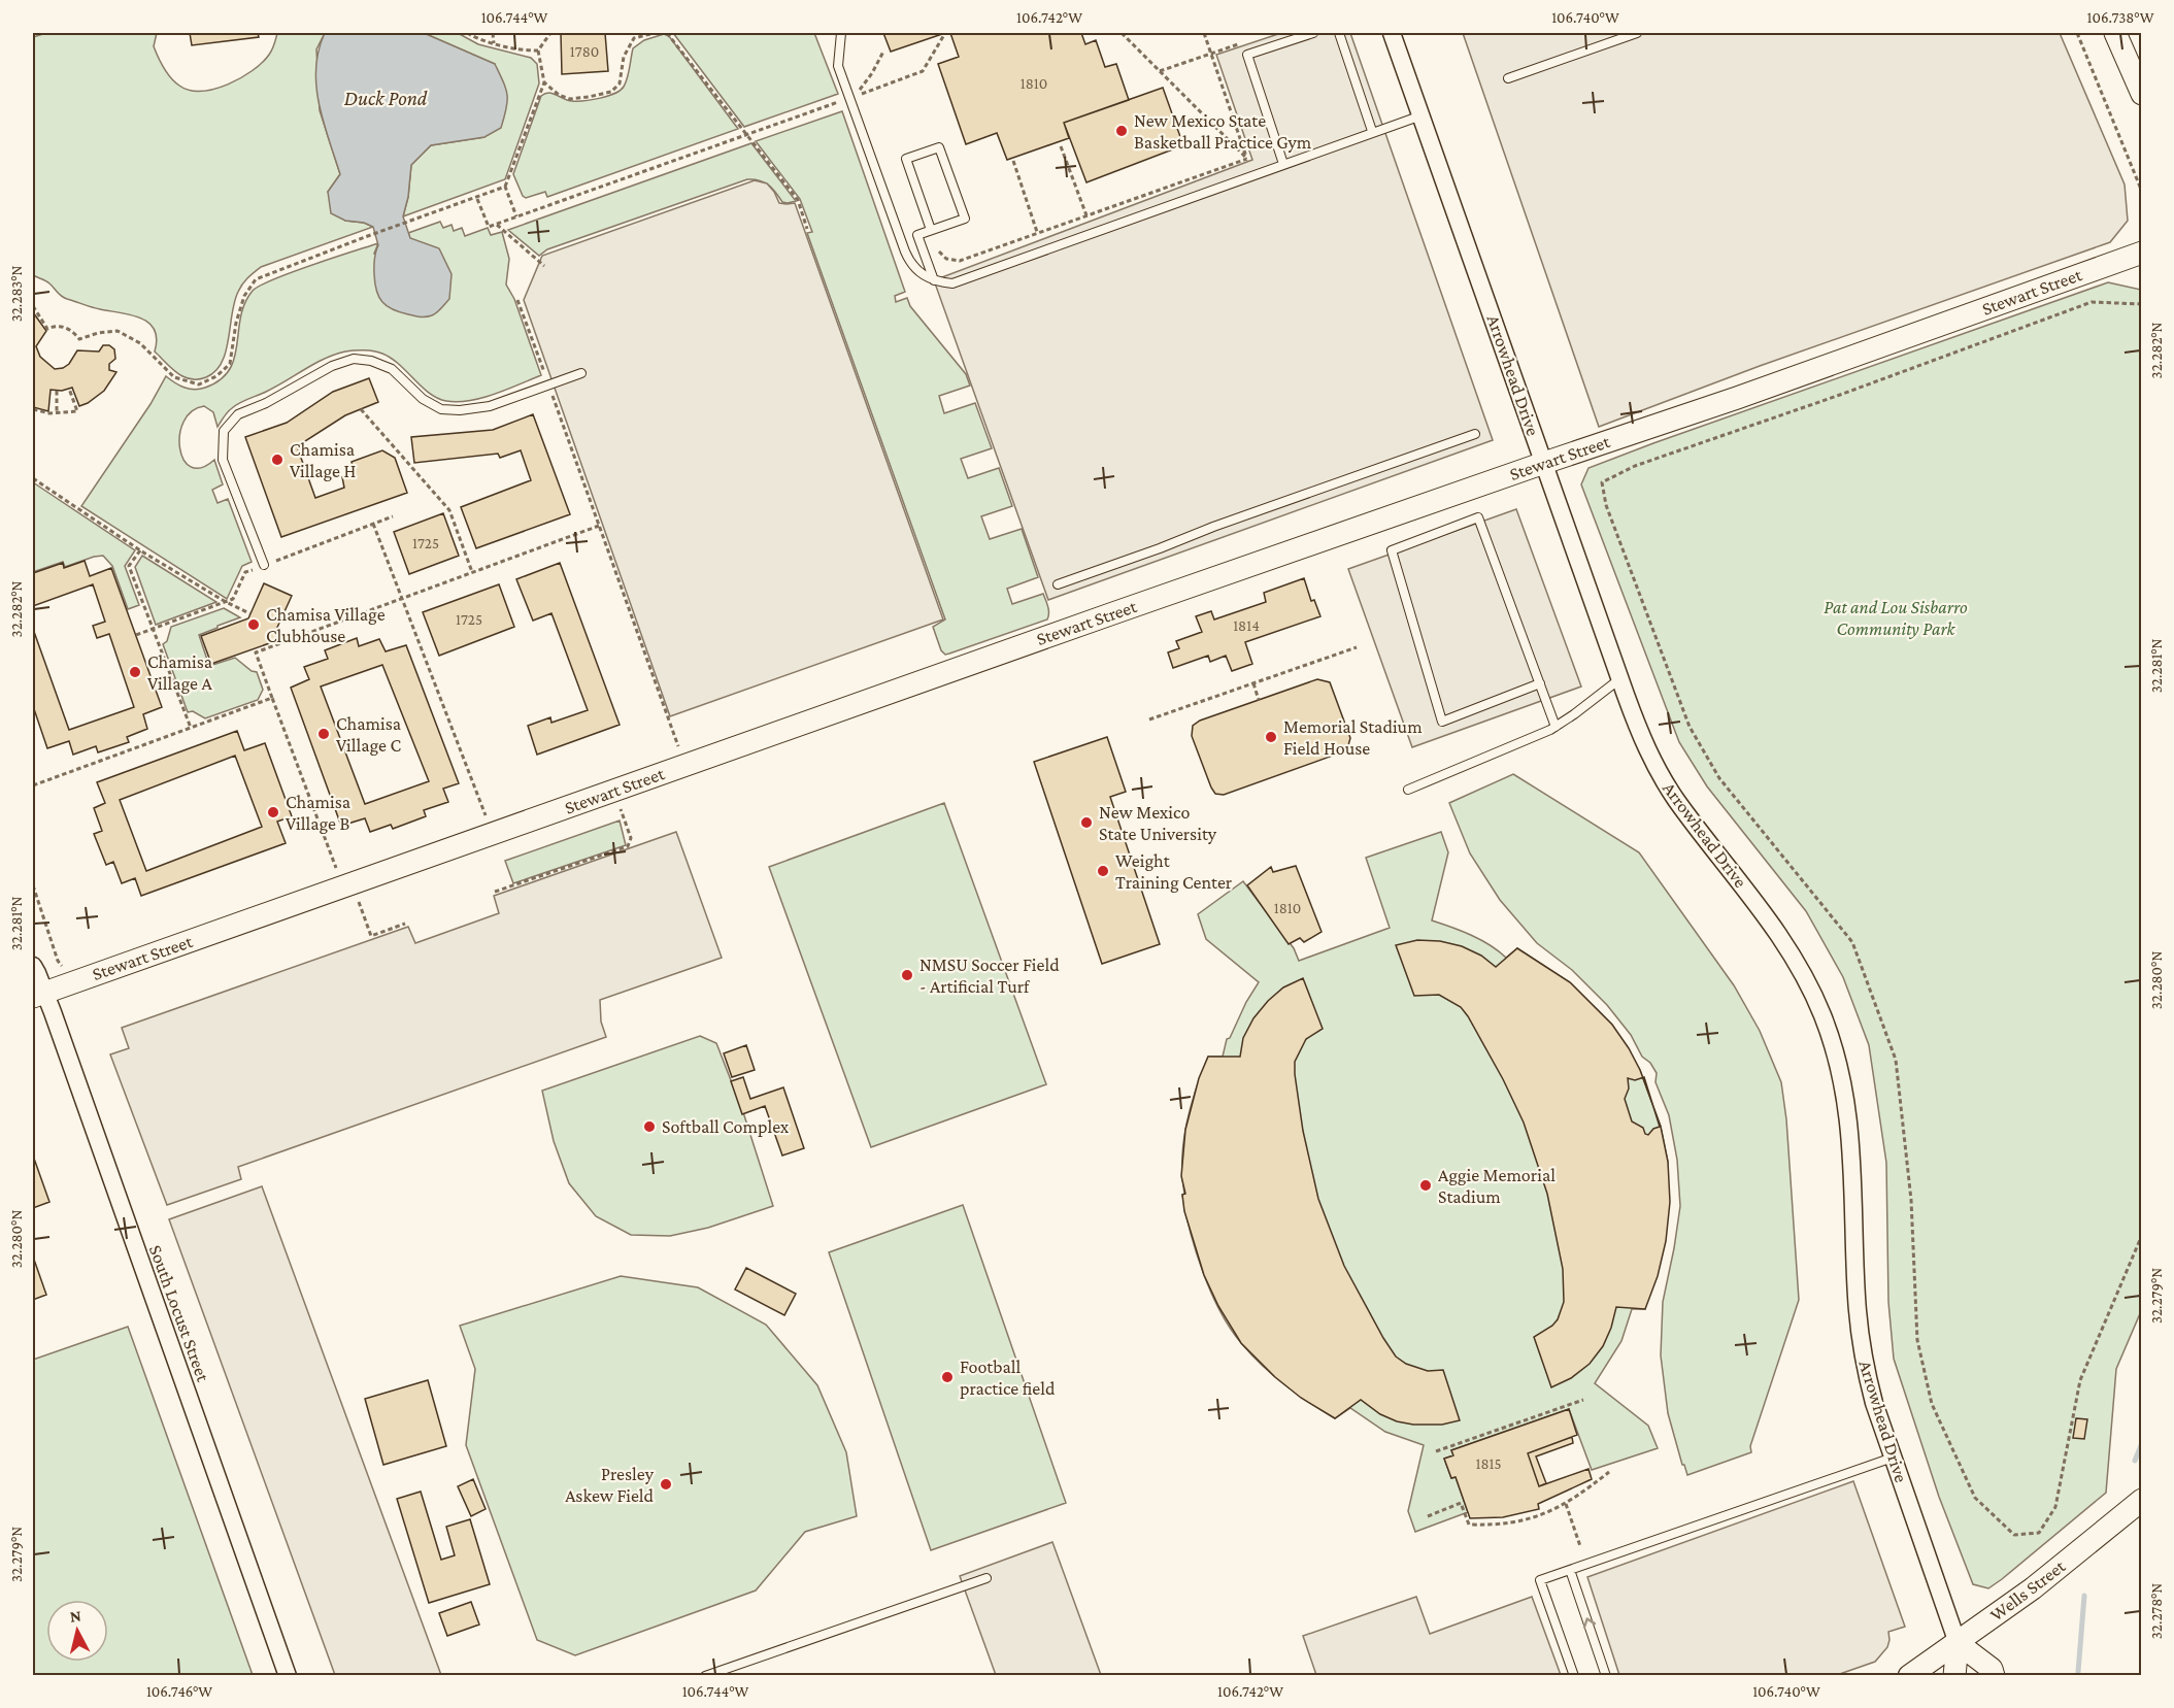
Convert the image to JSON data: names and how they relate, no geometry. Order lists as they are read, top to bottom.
{
  "streets": {
    "street": [
      "Stewart Street",
      "Arrowhead Drive",
      "South Locust Street",
      "Wells Street"
    ]
  },
  "crossings": [
    ["Stewart Street", "Arrowhead Drive"],
    ["Stewart Street", "South Locust Street"],
    ["Arrowhead Drive", "Wells Street"]
  ],
  "water": ["Duck Pond"],
  "parks": ["Pat and Lou Sisbarro Community Park"],
  "places": [
    "New Mexico State Basketball Practice Gym",
    "Chamisa Village H",
    "Chamisa Village Clubhouse",
    "Chamisa Village A",
    "Chamisa Village C",
    "Memorial Stadium Field House",
    "Chamisa Village B",
    "New Mexico State University",
    "Weight Training Center",
    "NMSU Soccer Field - Artificial Turf",
    "Softball Complex",
    "Aggie Memorial Stadium",
    "Football practice field",
    "Presley Askew Field"
  ],
  "house_numbers": [
    "1780",
    "1810",
    "1725",
    "1725",
    "1814",
    "1810",
    "1815"
  ],
  "north": "top",
  "coordinates": [
    "106.744°W",
    "106.742°W",
    "106.740°W",
    "106.738°W",
    "32.283°N",
    "32.282°N",
    "32.281°N",
    "32.280°N",
    "32.279°N",
    "32.278°N",
    "106.746°W"
  ]
}
